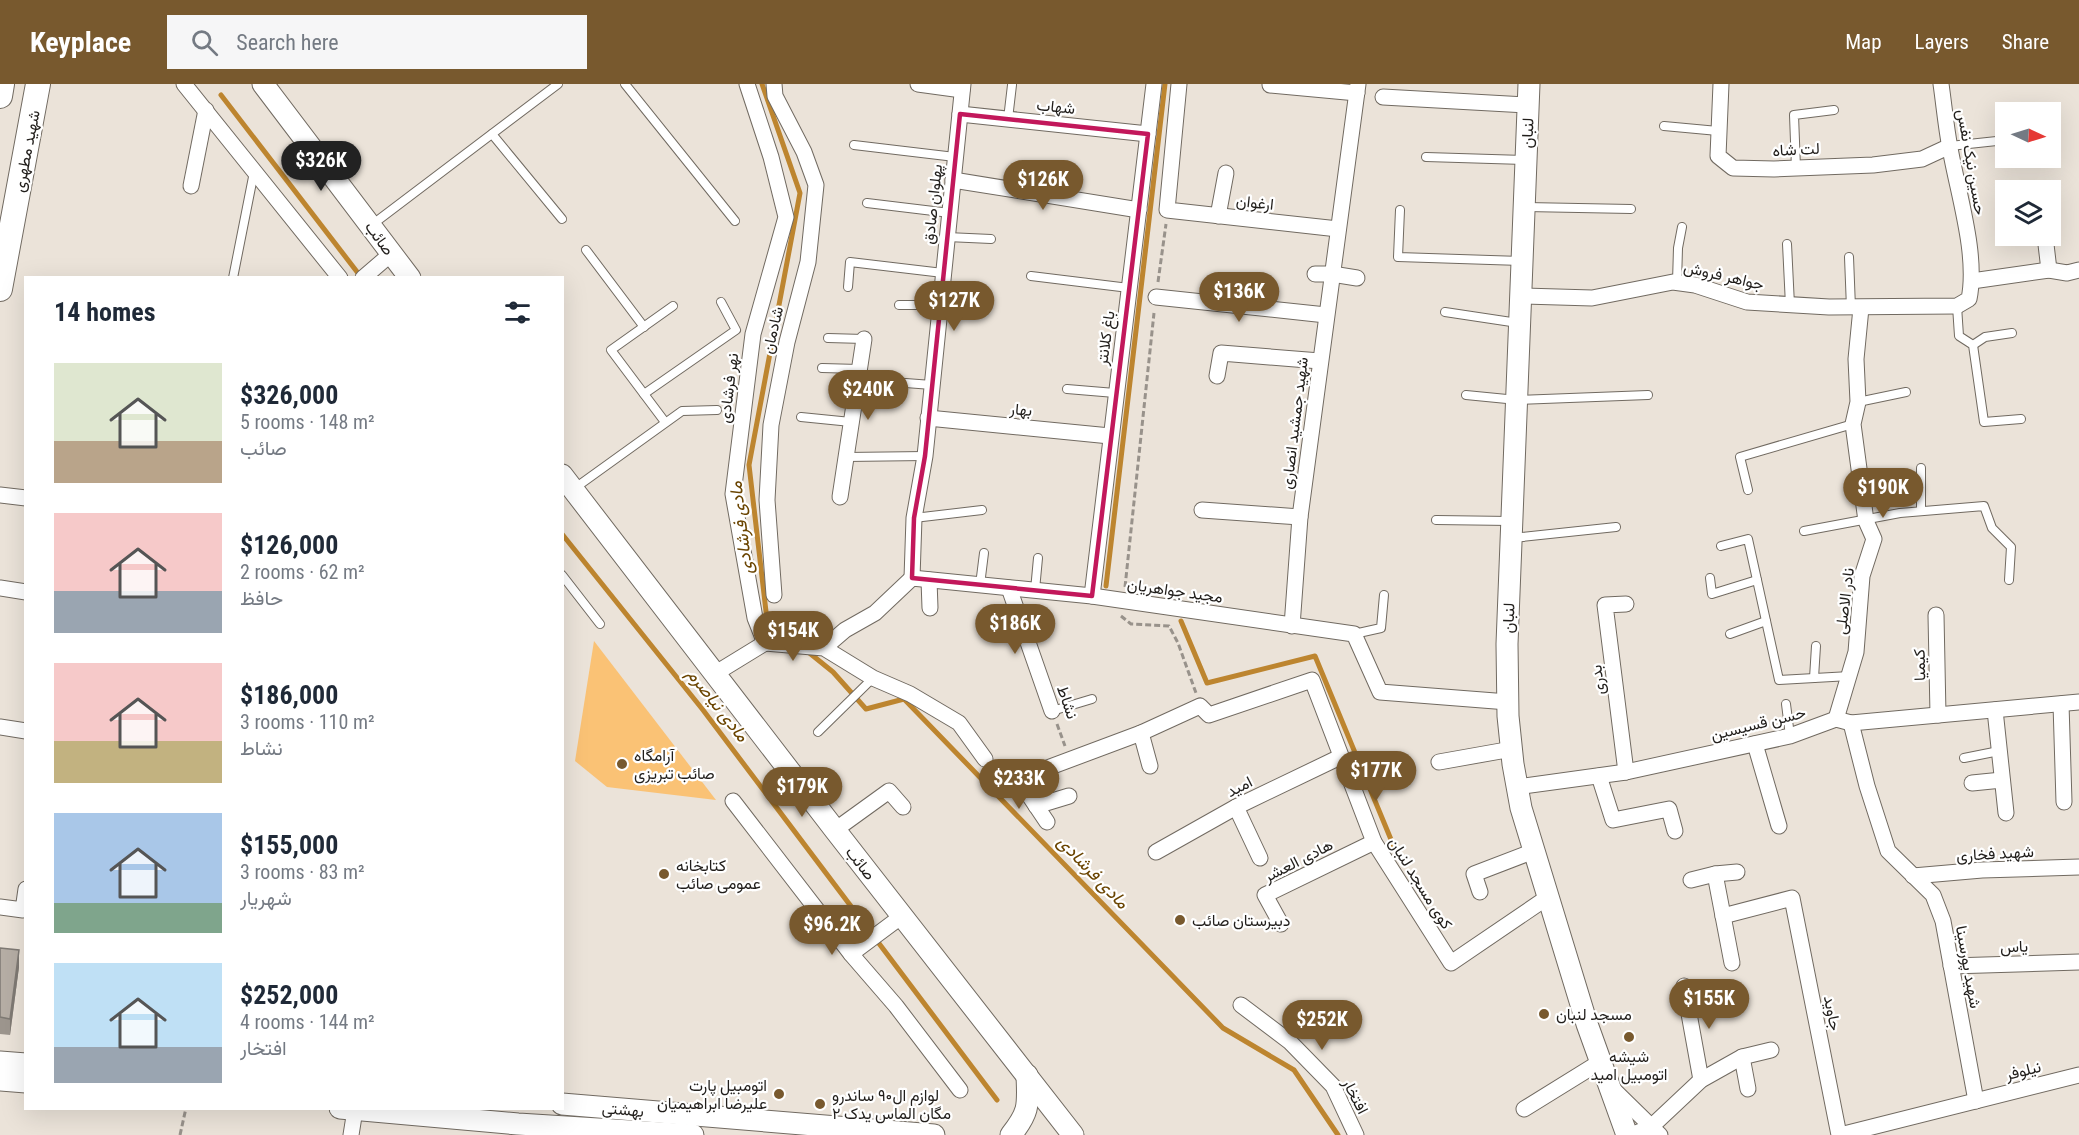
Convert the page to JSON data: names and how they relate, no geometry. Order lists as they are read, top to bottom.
{
  "streets": {
    "main road": [
      "لنبان",
      "شهید مطهری",
      "صائب",
      "بهشتی"
    ],
    "street": [
      "شهاب",
      "لت شاه",
      "حسین نیک نفس",
      "ارغوان",
      "پهلوان صادق",
      "جواهر فروش",
      "شادمان",
      "باغ کلانتر",
      "نهر فرشادی",
      "بهار",
      "شهید جمشید انصاری",
      "مجید جواهریان",
      "نادر الاصلی",
      "کیمیا",
      "بدری",
      "نشاط",
      "حسن قسیسین",
      "امید",
      "شهید فخاری",
      "هادی العشر",
      "کوی مسجد لنبان",
      "یاس",
      "شهید پورسینا",
      "جاوید",
      "نیلوفر",
      "افتخار"
    ]
  },
  "crossings": [
    ["شهاب", "پهلوان صادق"],
    ["شهاب", "باغ کلانتر"],
    ["لنبان", "جواهر فروش"],
    ["لنبان", "حسن قسیسین"],
    ["لنبان", "کوی مسجد لنبان"],
    ["لت شاه", "حسین نیک نفس"],
    ["ارغوان", "شهید جمشید انصاری"],
    ["پهلوان صادق", "بهار"],
    ["پهلوان صادق", "مجید جواهریان"],
    ["جواهر فروش", "نادر الاصلی"],
    ["باغ کلانتر", "بهار"],
    ["باغ کلانتر", "مجید جواهریان"],
    ["شهید جمشید انصاری", "مجید جواهریان"],
    ["مجید جواهریان", "نشاط"],
    ["نادر الاصلی", "حسن قسیسین"],
    ["نادر الاصلی", "شهید پورسینا"],
    ["کیمیا", "حسن قسیسین"],
    ["بدری", "حسن قسیسین"],
    ["حسن قسیسین", "شهید پورسینا"],
    ["امید", "کوی مسجد لنبان"],
    ["شهید فخاری", "شهید پورسینا"],
    ["هادی العشر", "کوی مسجد لنبان"],
    ["یاس", "شهید پورسینا"],
    ["شهید پورسینا", "نیلوفر"]
  ],
  "water": ["مادی فرشادی", "مادی نیاصرم"],
  "places": [
    "آرامگاه صائب تبریزی",
    "کتابخانه عمومی صائب",
    "دبیرستان صائب",
    "مسجد لنبان",
    "شیشه اتومبیل امید",
    "اتومبیل پارت علیرضا ابراهیمیان",
    "لوازم ال۹۰ ساندرو مگان الماس یدک ۲"
  ],
  "north": "right",
  "page": {
    "header": "Keyplace",
    "search": "Search here",
    "nav": ["Map", "Layers", "Share"],
    "price": [
      "$326K",
      "$126K",
      "$136K",
      "$127K",
      "$240K",
      "$190K",
      "$186K",
      "$154K",
      "$177K",
      "$233K",
      "$179K",
      "$96.2K",
      "$155K",
      "$252K"
    ],
    "heading": "14 homes",
    "list": [
      {
        "name": "$326,000",
        "note": "5 rooms · 148 m² · صائب"
      },
      {
        "name": "$126,000",
        "note": "2 rooms · 62 m² · حافظ"
      },
      {
        "name": "$186,000",
        "note": "3 rooms · 110 m² · نشاط"
      },
      {
        "name": "$155,000",
        "note": "3 rooms · 83 m² · شهریار"
      },
      {
        "name": "$252,000",
        "note": "4 rooms · 144 m² · افتخار"
      }
    ]
  }
}
